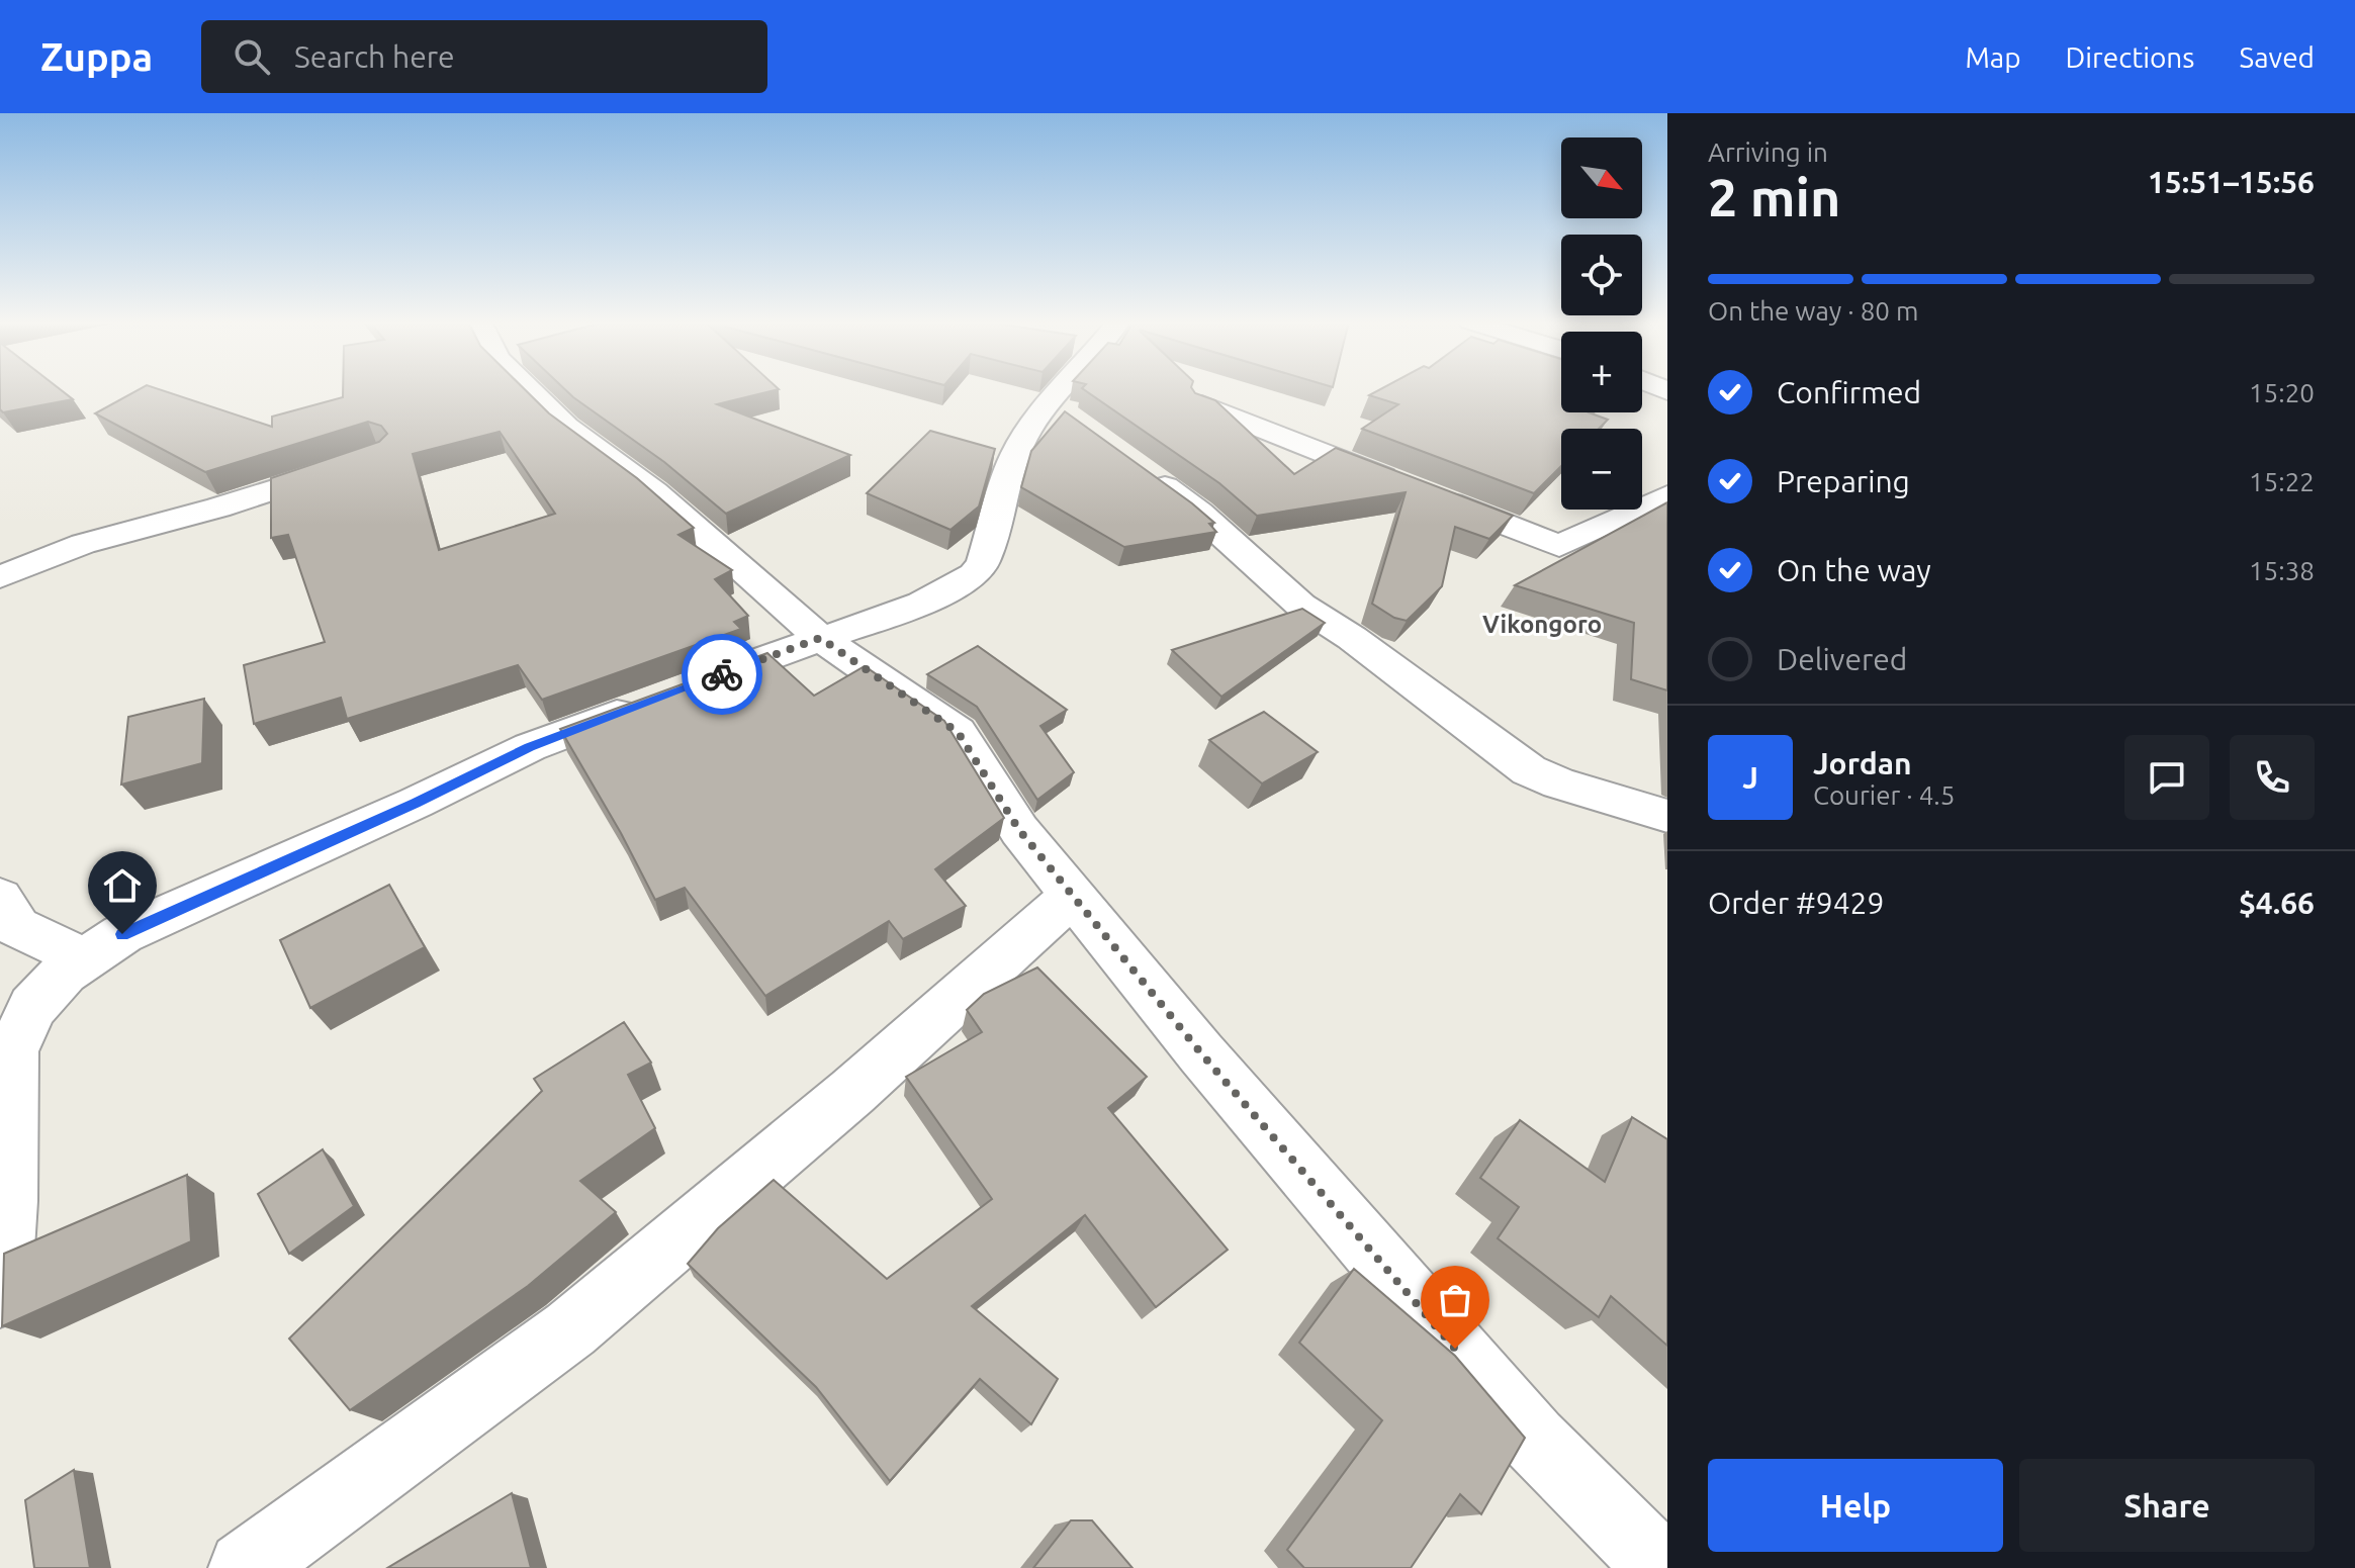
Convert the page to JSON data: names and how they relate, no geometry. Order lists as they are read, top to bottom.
{
  "districts": ["Vikongoro"],
  "north": "bottom right",
  "page": {
    "header": "Zuppa",
    "search": "Search here",
    "nav": ["Map", "Directions", "Saved"],
    "heading": ["2 min", "Arriving in", "15:51–15:56"],
    "panel": [
      "Jordan",
      "Courier · 4.5",
      "Order #9429",
      "$4.66"
    ],
    "map_buttons": ["+", "−"],
    "bar": "On the way · 80 m",
    "list": [
      ["Confirmed", "15:20"],
      ["Preparing", "15:22"],
      ["On the way", "15:38"],
      "Delivered"
    ],
    "round": "J",
    "buttons": ["Help", "Share"]
  }
}
